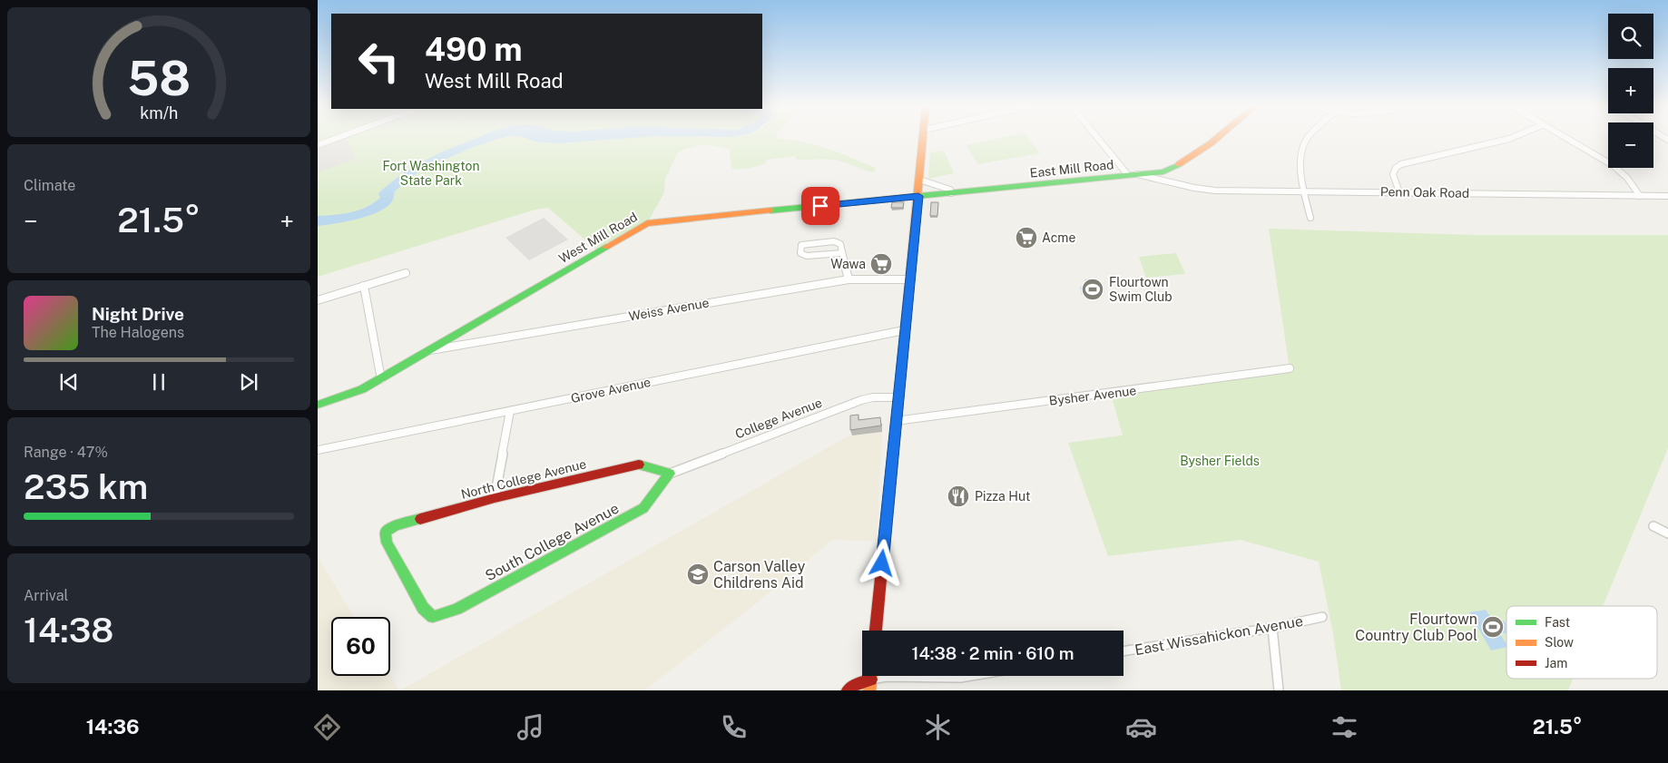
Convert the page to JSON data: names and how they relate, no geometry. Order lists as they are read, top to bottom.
{
  "streets": {
    "street": [
      "East Mill Road",
      "Penn Oak Road",
      "West Mill Road",
      "Weiss Avenue",
      "Grove Avenue",
      "Bysher Avenue",
      "College Avenue",
      "North College Avenue",
      "South College Avenue",
      "East Wissahickon Avenue"
    ]
  },
  "crossings": [
    ["East Mill Road", "Penn Oak Road"],
    ["East Mill Road", "West Mill Road"],
    ["West Mill Road", "Weiss Avenue"],
    ["College Avenue", "North College Avenue"],
    ["College Avenue", "South College Avenue"],
    ["North College Avenue", "South College Avenue"]
  ],
  "parks": ["Fort Washington State Park", "Bysher Fields"],
  "places": {
    "supermarket": ["Acme", "Wawa"],
    "sports": ["Flourtown Swim Club", "Flourtown Country Club Pool"],
    "restaurant": ["Pizza Hut"],
    "school or university": ["Carson Valley Childrens Aid"]
  },
  "legend": ["Fast", "Slow", "Jam"],
  "page": {
    "map_buttons": ["+", "−"],
    "turn": ["490 m", "West Mill Road"],
    "tile": [
      "Climate",
      ["Range · 47%", "235 km"],
      ["Arrival", "14:38"]
    ],
    "heat": ["−", "21.5°", "+"],
    "song": ["Night Drive", "The Halogens"],
    "limit": "60",
    "trip": "14:38 · 2 min · 610 m",
    "tabs": ["14:36", "21.5°"],
    "gauge": ["58", "km/h"]
  }
}
